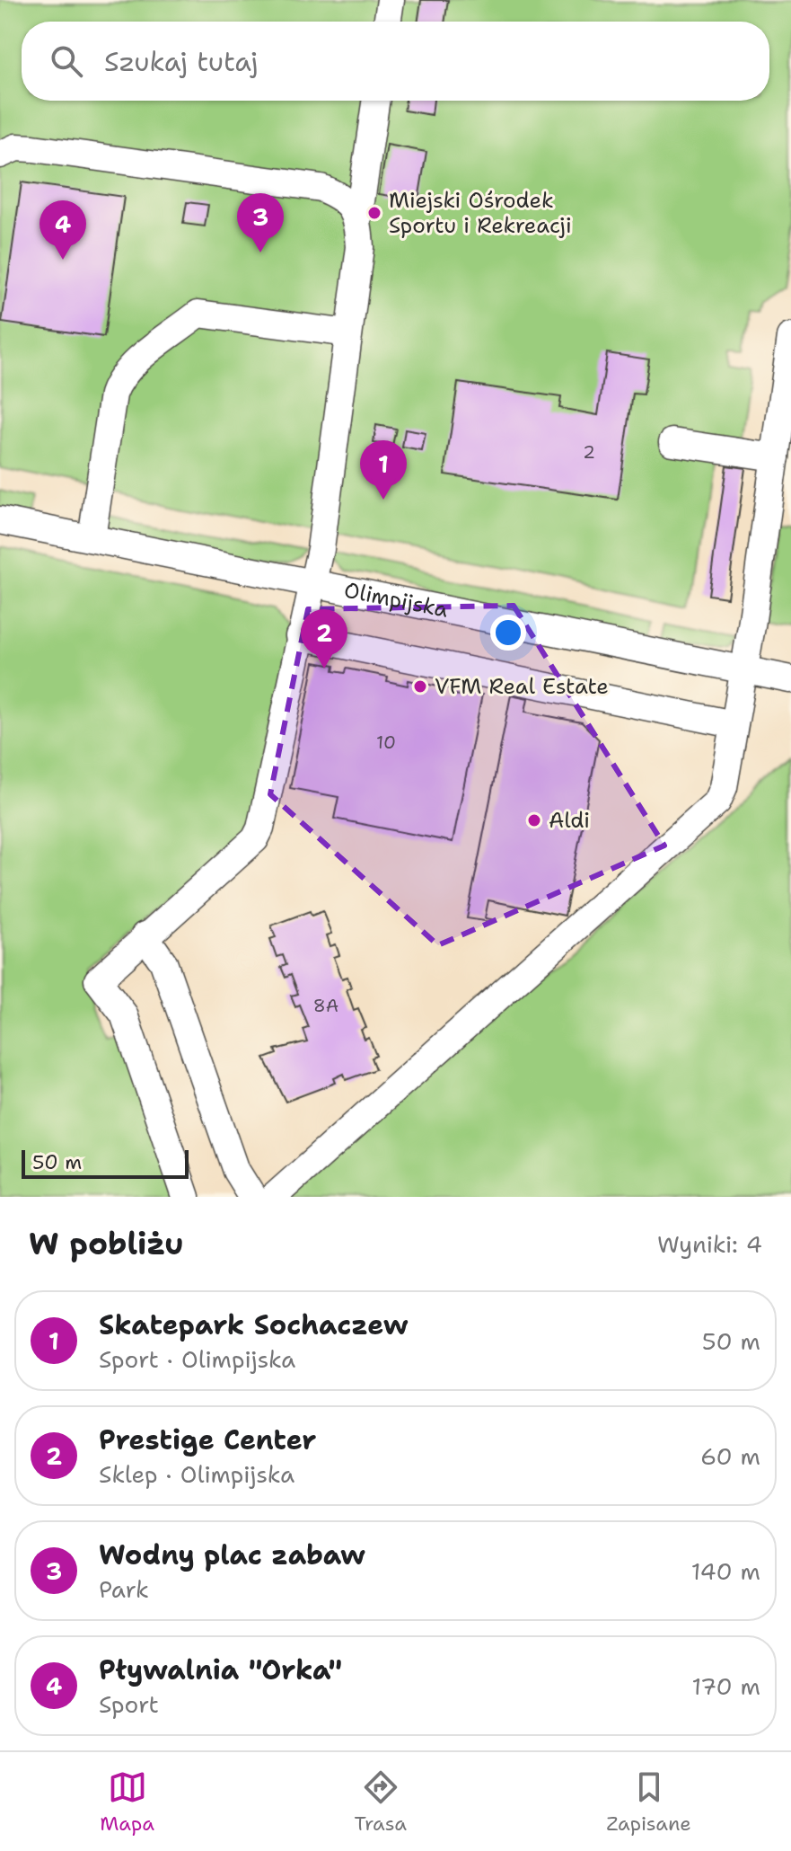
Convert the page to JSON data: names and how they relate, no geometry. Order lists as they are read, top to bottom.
{
  "streets": {
    "street": ["Olimpijska"]
  },
  "places": ["Miejski Ośrodek Sportu i Rekreacji", "VFM Real Estate", "Aldi"],
  "house_numbers": ["2", "10", "8A"],
  "scale_bar": "50 m",
  "page": {
    "search": "Szukaj tutaj",
    "pins": [
      "3",
      "4",
      "1",
      "2"
    ],
    "scale": "50 m",
    "heading": ["W pobliżu", "Wyniki: 4"],
    "list": [
      {
        "mark": "1",
        "name": "Skatepark Sochaczew",
        "note": "Sport · Olimpijska",
        "value": "50 m"
      },
      {
        "mark": "2",
        "name": "Prestige Center",
        "note": "Sklep · Olimpijska",
        "value": "60 m"
      },
      {
        "mark": "3",
        "name": "Wodny plac zabaw",
        "note": "Park",
        "value": "140 m"
      },
      {
        "mark": "4",
        "name": "Pływalnia \"Orka\"",
        "note": "Sport",
        "value": "170 m"
      }
    ],
    "nav": ["Mapa", "Trasa", "Zapisane"]
  }
}
